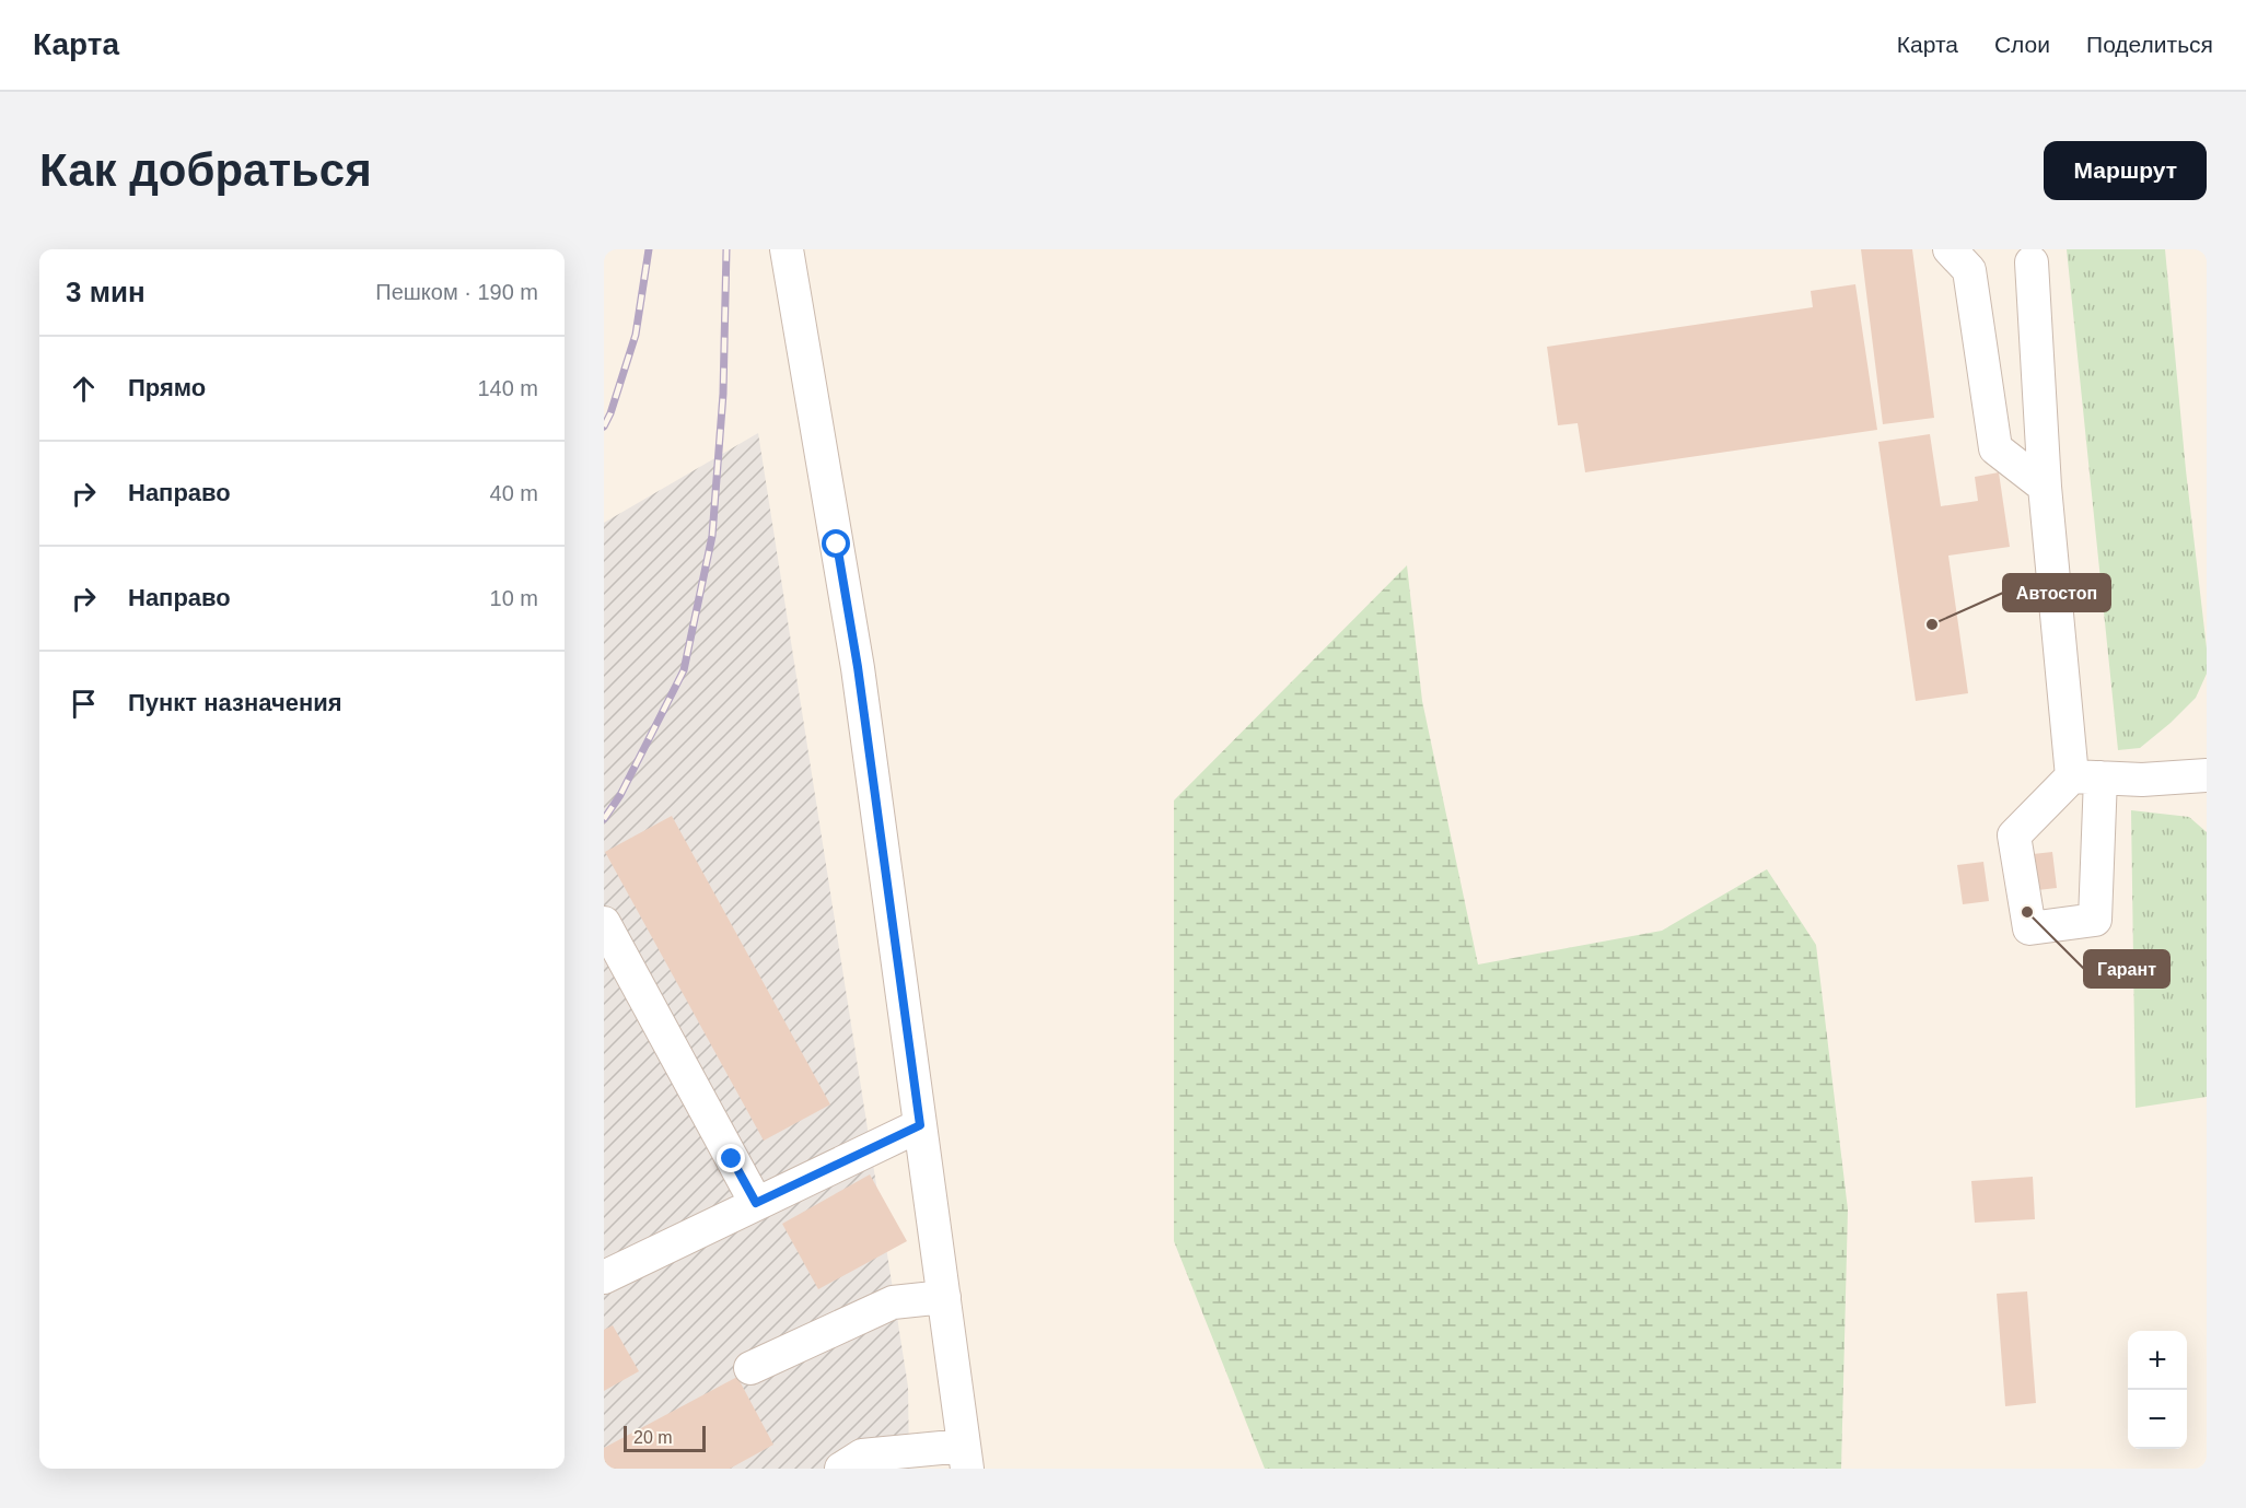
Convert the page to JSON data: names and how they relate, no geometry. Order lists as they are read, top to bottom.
{
  "places": ["Автостоп", "Гарант"],
  "scale_bar": "20 m",
  "page": {
    "header": "Карта",
    "nav": ["Карта", "Слои", "Поделиться"],
    "buttons": "Маршрут",
    "title": "Как добраться",
    "heading": ["3 мин", "Пешком · 190 m"],
    "list": [
      ["Прямо", "140 m"],
      ["Направо", "40 m"],
      ["Направо", "10 m"],
      "Пункт назначения"
    ],
    "map_buttons": ["+", "−"],
    "scale": "20 m"
  }
}
